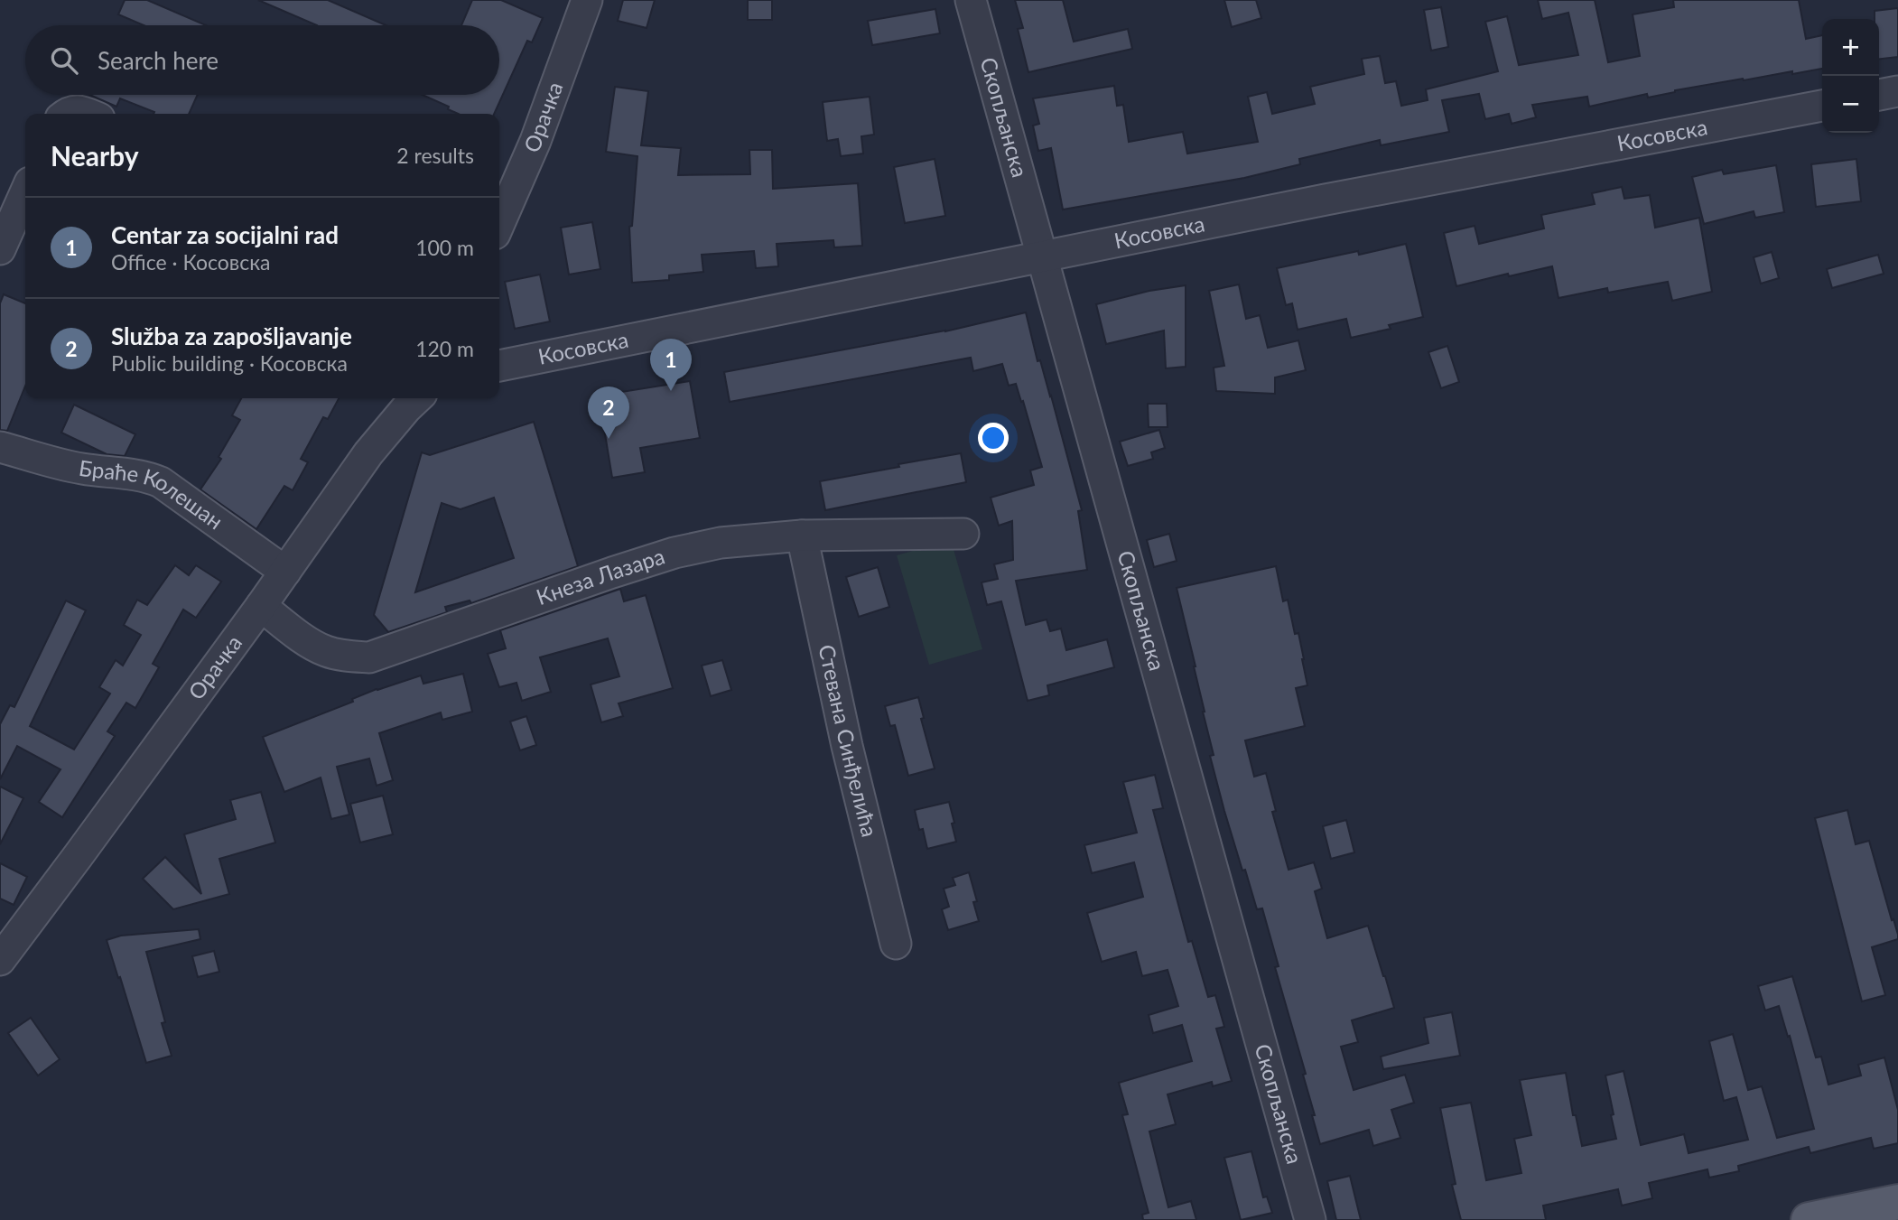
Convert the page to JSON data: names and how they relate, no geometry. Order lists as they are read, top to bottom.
{
  "streets": {
    "street": [
      "Скопљанска",
      "Орачка",
      "Косовска",
      "Браће Колешан",
      "Кнеза Лазара",
      "Стевана Синђелића"
    ]
  },
  "crossings": [
    ["Скопљанска", "Косовска"],
    ["Орачка", "Браће Колешан"],
    ["Орачка", "Кнеза Лазара"],
    ["Кнеза Лазара", "Стевана Синђелића"]
  ],
  "page": {
    "map_buttons": ["+", "−"],
    "search": "Search here",
    "heading": ["Nearby", "2 results"],
    "list": [
      {
        "mark": "1",
        "name": "Centar za socijalni rad",
        "note": "Office · Косовска",
        "value": "100 m"
      },
      {
        "mark": "2",
        "name": "Služba za zapošljavanje",
        "note": "Public building · Косовска",
        "value": "120 m"
      }
    ],
    "pins": ["1", "2"]
  }
}
